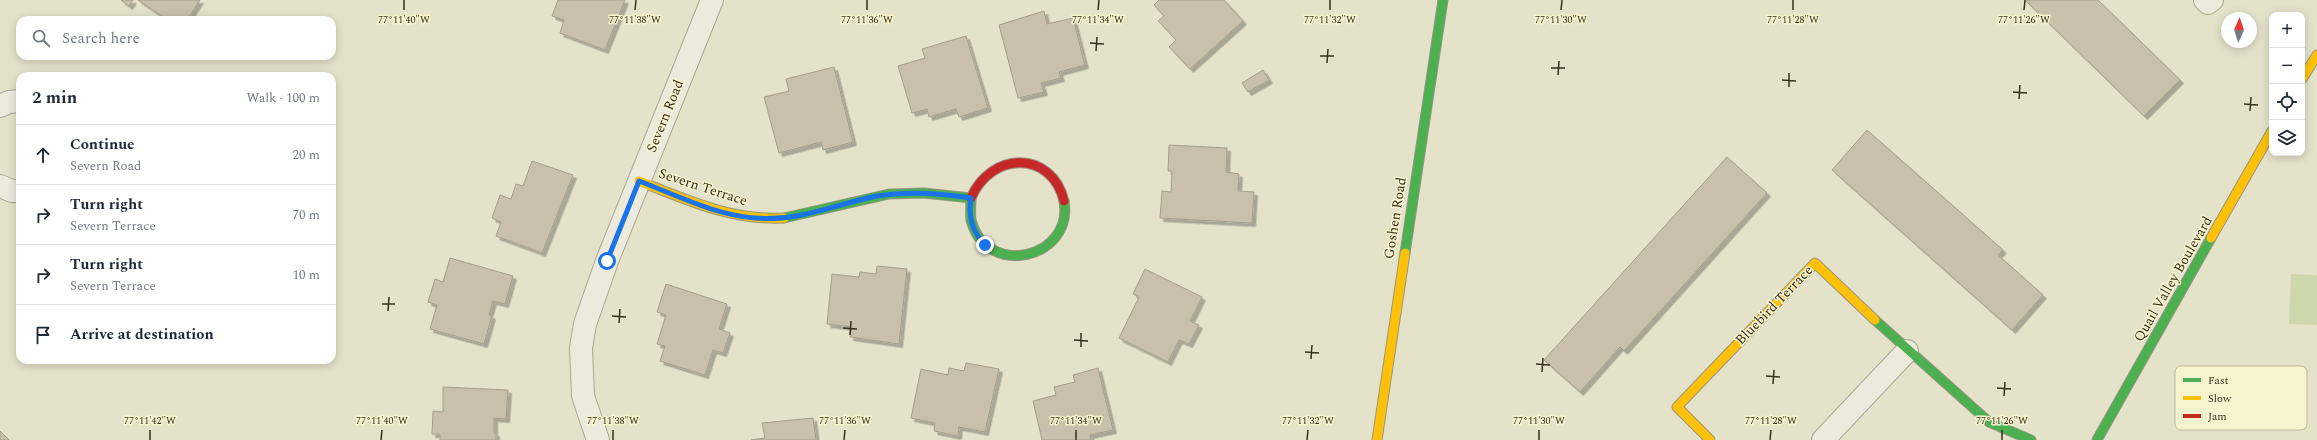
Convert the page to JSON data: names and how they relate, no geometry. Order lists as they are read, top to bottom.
{
  "streets": {
    "street": [
      "Severn Road",
      "Severn Terrace",
      "Goshen Road",
      "Quail Valley Boulevard",
      "Bluebird Terrace"
    ]
  },
  "crossings": [
    ["Severn Road", "Severn Terrace"]
  ],
  "legend": ["Fast", "Slow", "Jam"],
  "north": "top",
  "page": {
    "map_buttons": ["+", "−"],
    "search": "Search here",
    "heading": ["2 min", "Walk · 100 m"],
    "list": [
      ["Continue", "Severn Road", "20 m"],
      ["Turn right", "Severn Terrace", "70 m"],
      ["Turn right", "Severn Terrace", "10 m"],
      "Arrive at destination"
    ]
  },
  "coordinates": [
    "77°11'40\"W",
    "77°11'38\"W",
    "77°11'36\"W",
    "77°11'34\"W",
    "77°11'32\"W",
    "77°11'30\"W",
    "77°11'28\"W",
    "77°11'26\"W",
    "77°11'42\"W"
  ]
}
